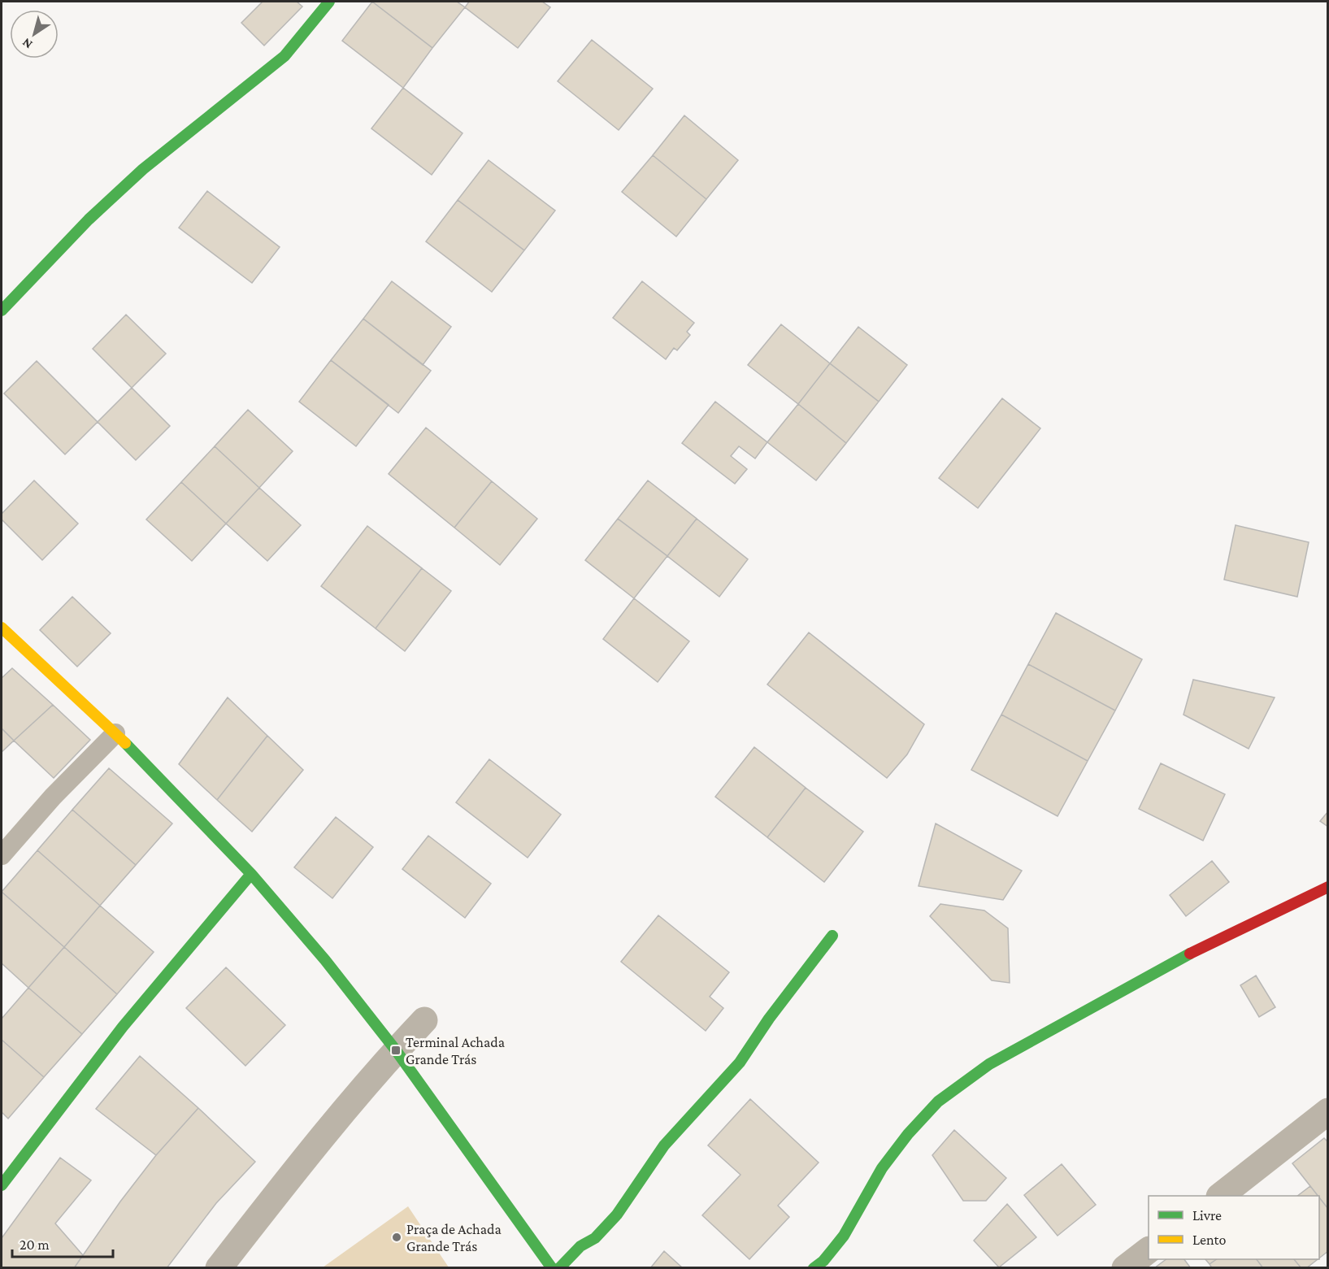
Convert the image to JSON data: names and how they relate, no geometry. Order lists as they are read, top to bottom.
{
  "places": {
    "transit": ["Terminal Achada Grande Trás"],
    "other": ["Praça de Achada Grande Trás"]
  },
  "legend": ["Livre", "Lento"],
  "scale_bar": "20 m",
  "north": "bottom left"
}
